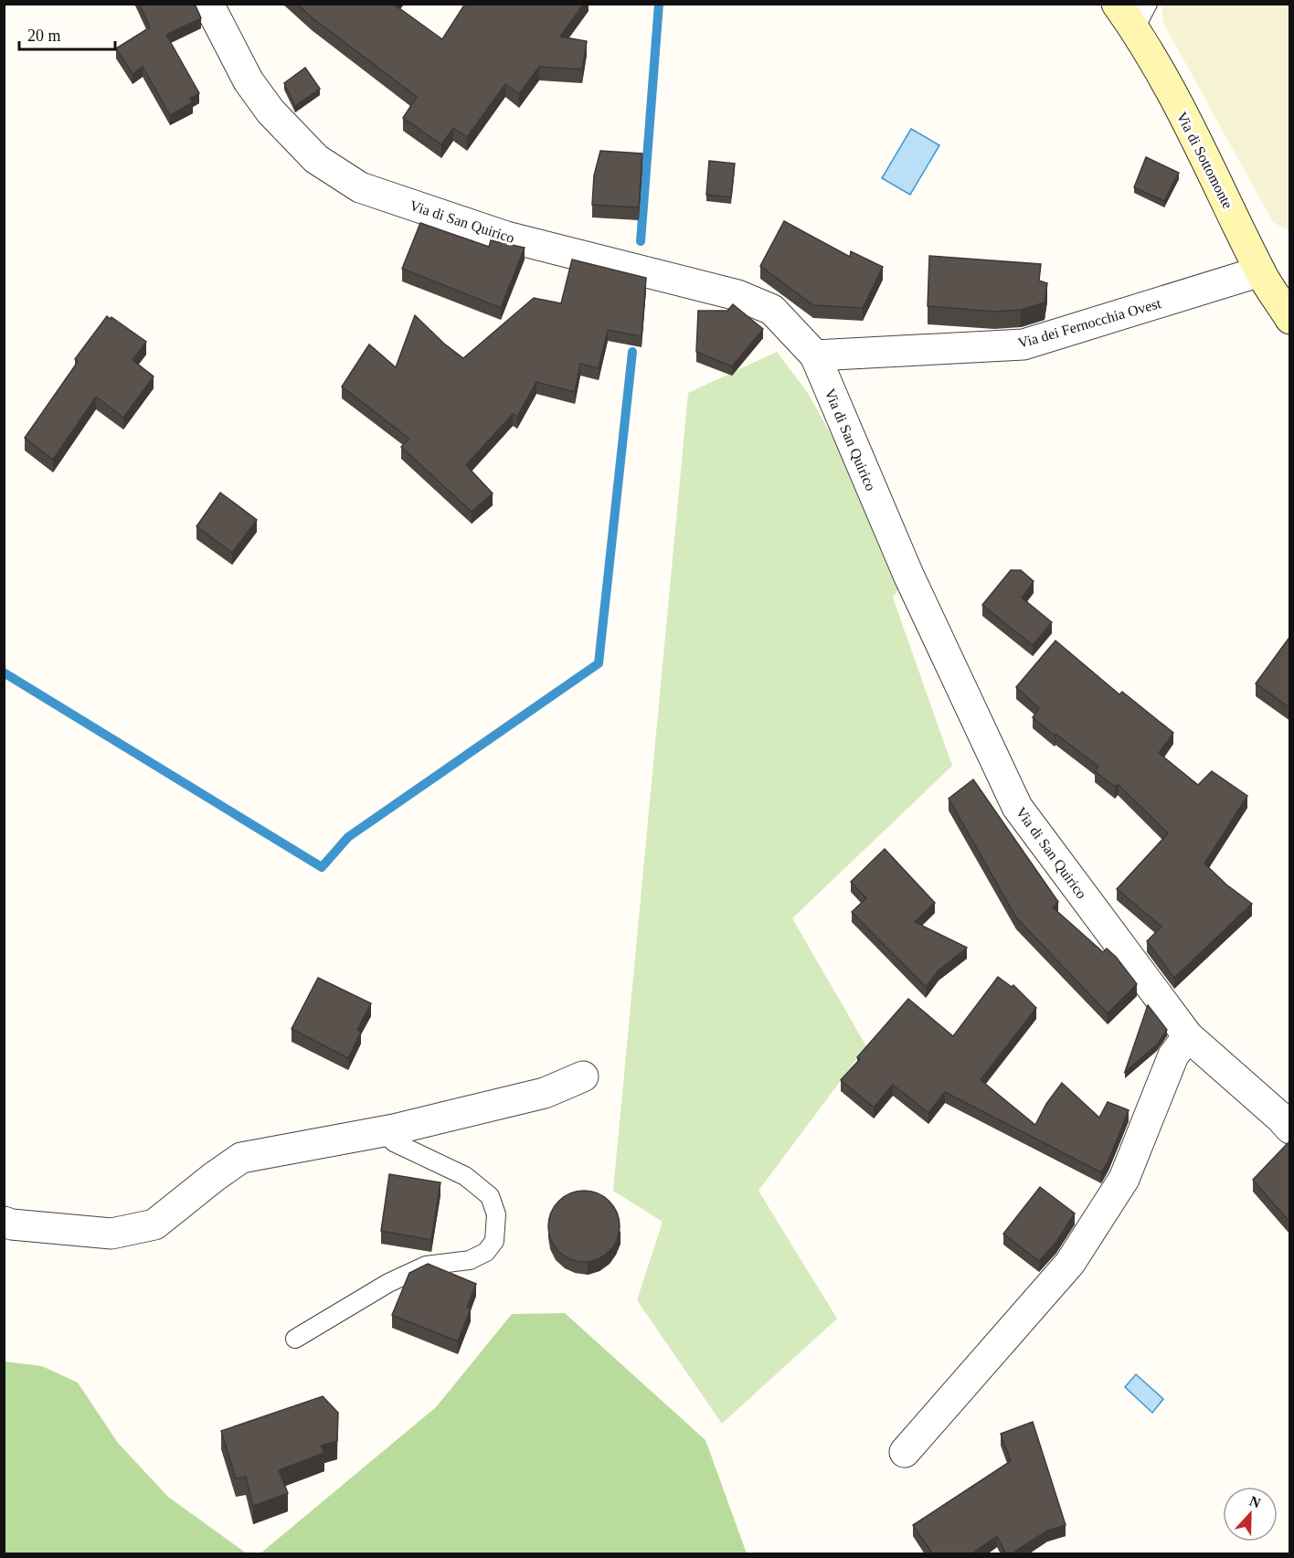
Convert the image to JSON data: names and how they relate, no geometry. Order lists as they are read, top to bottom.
{
  "streets": {
    "main road": ["Via di Sottomonte"],
    "street": ["Via di San Quirico", "Via dei Fernocchia Ovest"]
  },
  "crossings": [
    ["Via di Sottomonte", "Via dei Fernocchia Ovest"],
    ["Via di San Quirico", "Via dei Fernocchia Ovest"]
  ],
  "scale_bar": "20 m",
  "north": "top"
}
